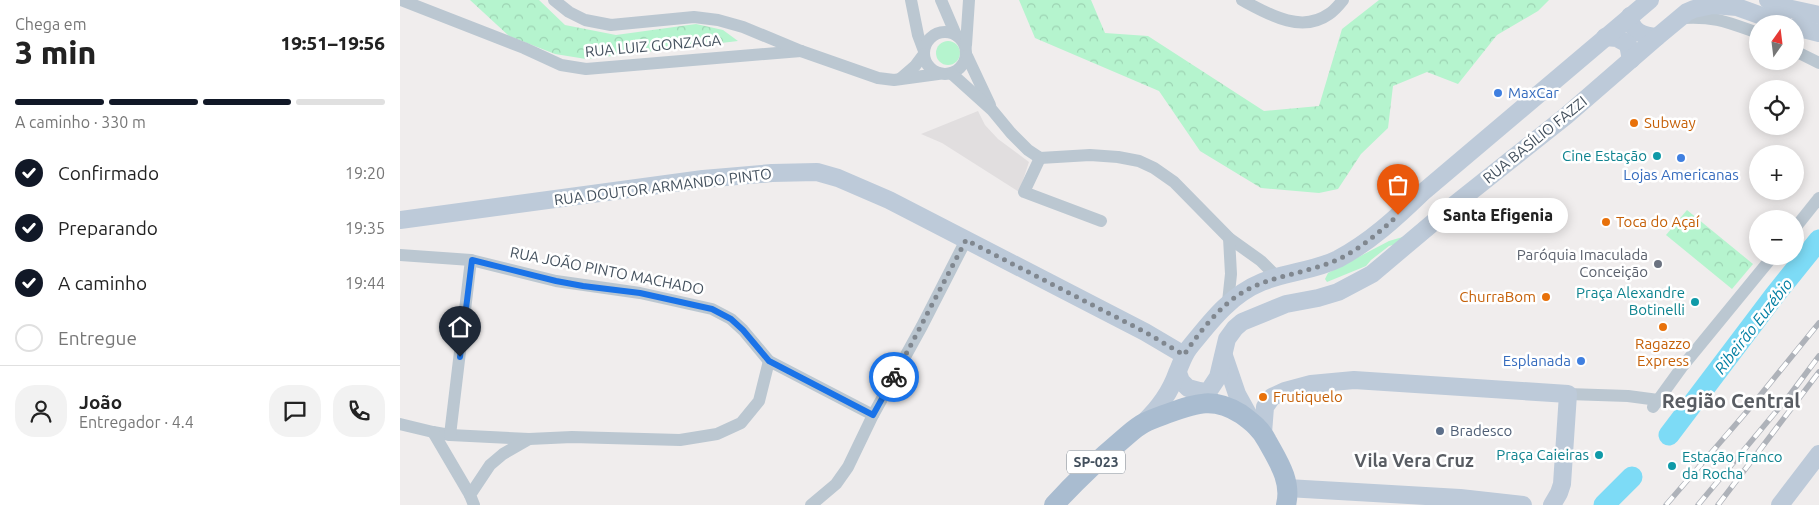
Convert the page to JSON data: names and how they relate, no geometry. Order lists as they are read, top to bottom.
{
  "streets": {
    "main road": ["RUA BASÍLIO FAZZI", "RUA DOUTOR ARMANDO PINTO", "SP-023"],
    "street": ["RUA LUIZ GONZAGA", "RUA JOÃO PINTO MACHADO"]
  },
  "crossings": [
    ["RUA BASÍLIO FAZZI", "RUA DOUTOR ARMANDO PINTO"],
    ["RUA BASÍLIO FAZZI", "SP-023"]
  ],
  "districts": ["Região Central", "Vila Vera Cruz"],
  "water": ["Ribeirão Euzébio"],
  "places": [
    "MaxCar",
    "Subway",
    "Cine Estação",
    "Lojas Americanas",
    "Santa Efigenia",
    "Toca do Açaí",
    "Paróquia Imaculada Conceição",
    "ChurraBom",
    "Praça Alexandre Botinelli",
    "Ragazzo Express",
    "Esplanada",
    "Frutiquelo",
    "Bradesco",
    "Praça Caieiras",
    "Estação Franco da Rocha"
  ],
  "north": "top",
  "page": {
    "heading": ["3 min", "Chega em", "19:51–19:56"],
    "panel": ["João", "Entregador · 4.4"],
    "map_buttons": ["+", "−"],
    "bar": "A caminho · 330 m",
    "list": [
      ["Confirmado", "19:20"],
      ["Preparando", "19:35"],
      ["A caminho", "19:44"],
      "Entregue"
    ],
    "bubble": "Santa Efigenia"
  }
}
